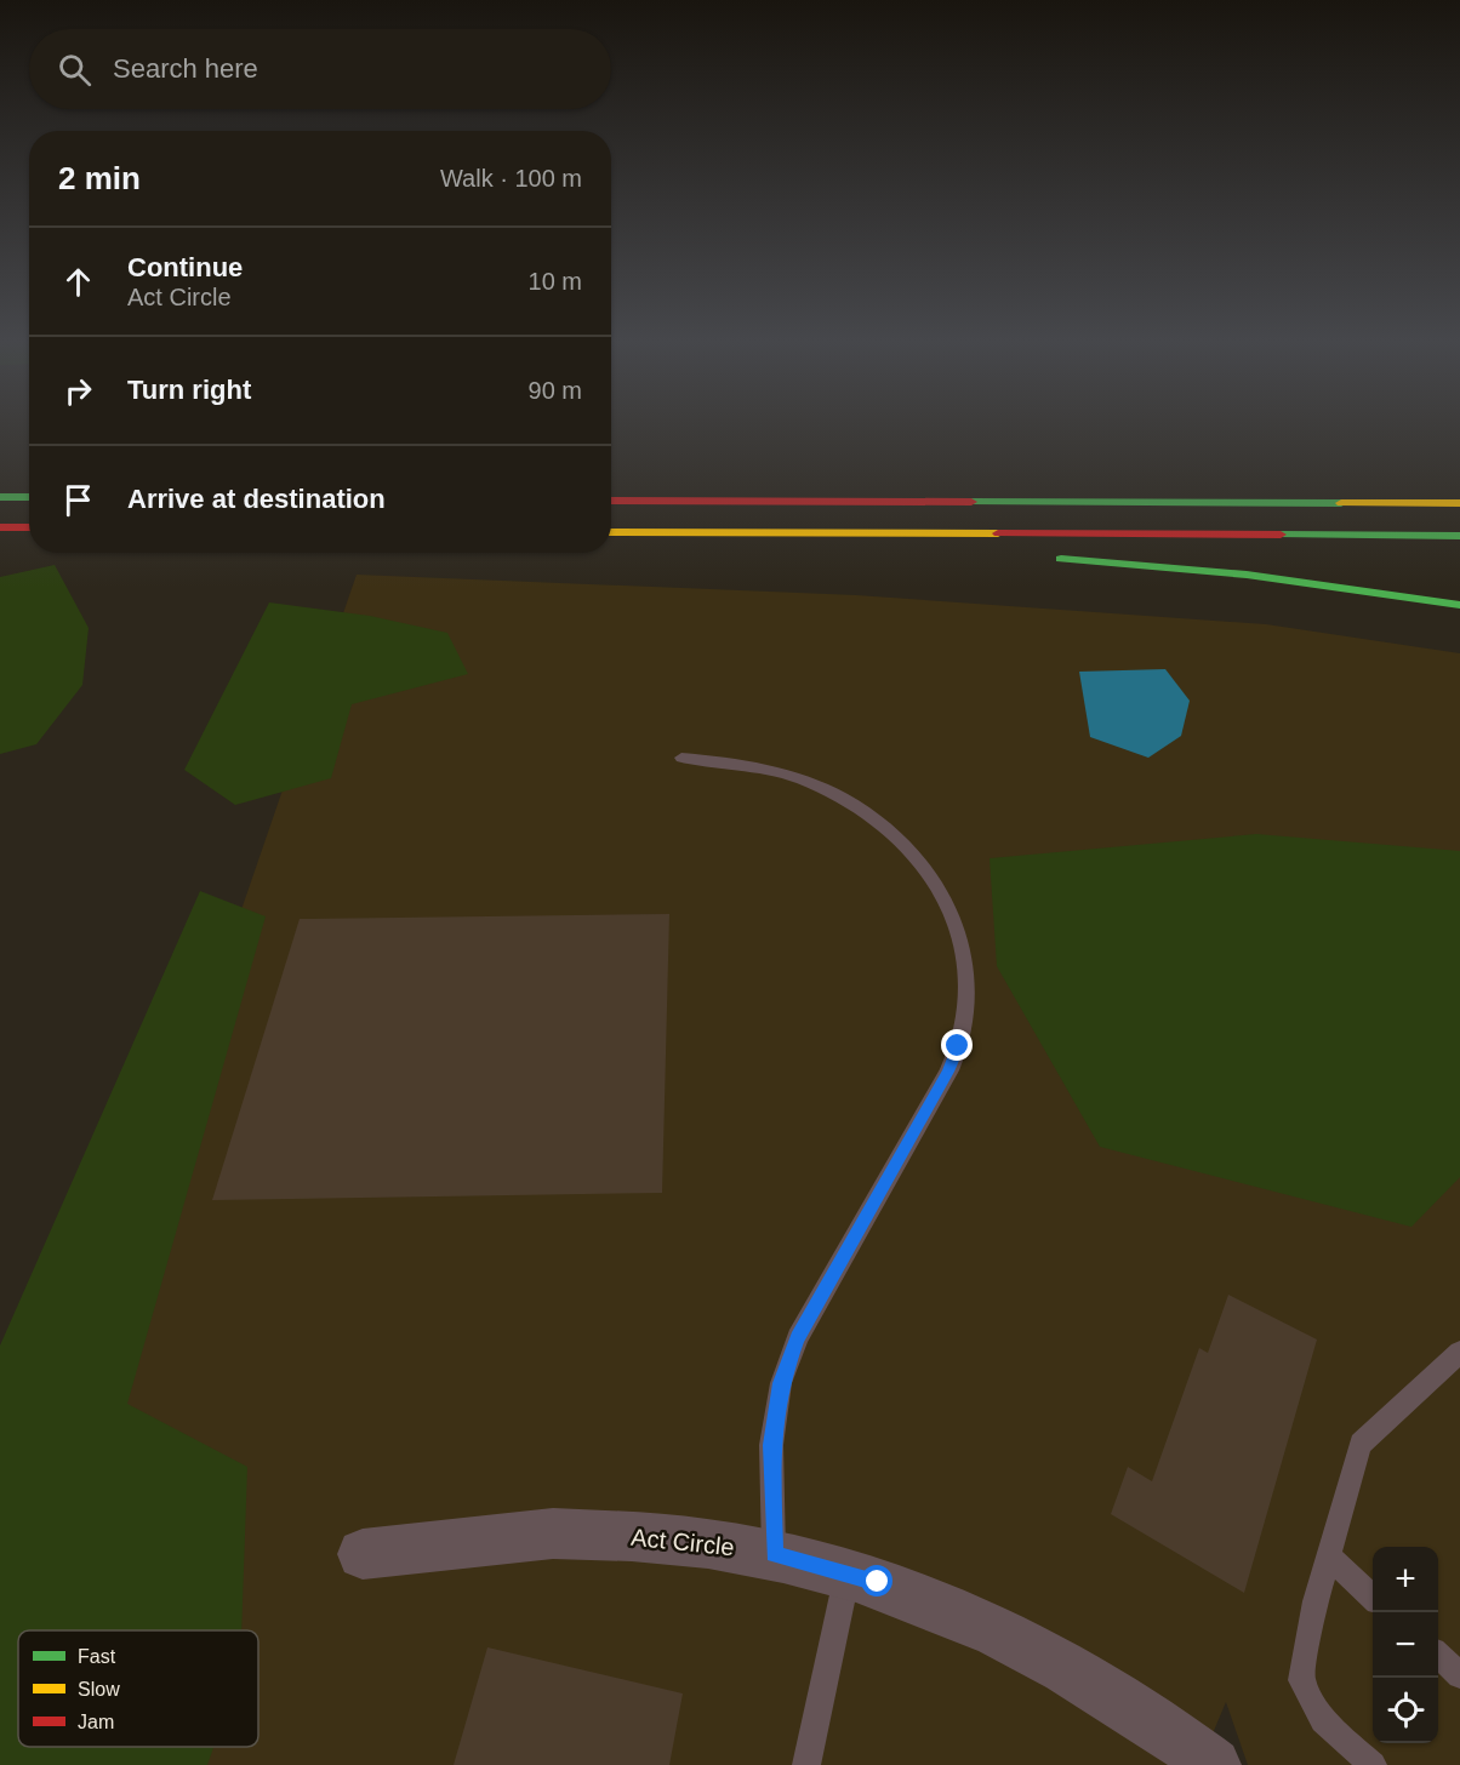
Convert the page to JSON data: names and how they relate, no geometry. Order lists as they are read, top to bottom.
{
  "streets": {
    "street": ["Act Circle"]
  },
  "legend": ["Fast", "Slow", "Jam"],
  "page": {
    "search": "Search here",
    "heading": ["2 min", "Walk · 100 m"],
    "list": [
      ["Continue", "Act Circle", "10 m"],
      ["Turn right", "90 m"],
      "Arrive at destination"
    ],
    "map_buttons": ["+", "−"]
  }
}
